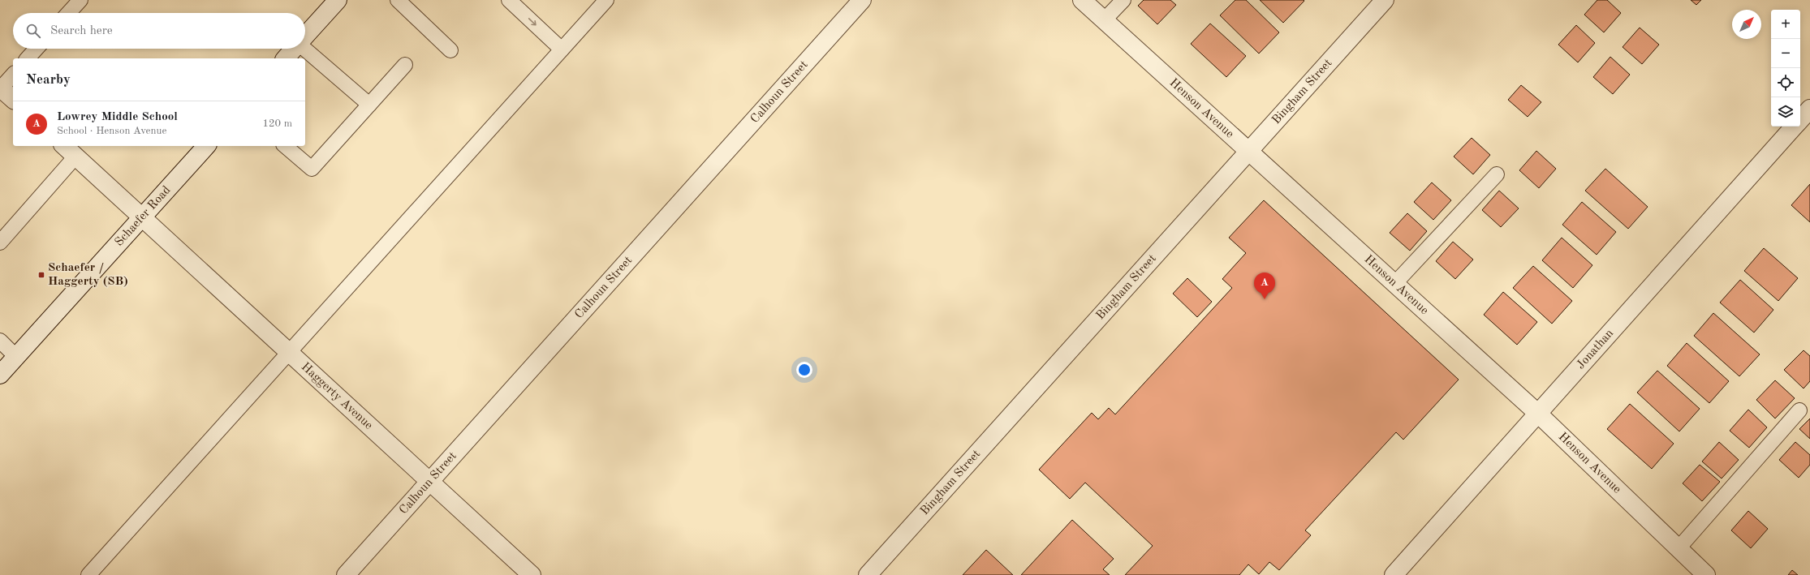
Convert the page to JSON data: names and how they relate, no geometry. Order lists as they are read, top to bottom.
{
  "streets": {
    "street": [
      "Calhoun Street",
      "Bingham Street",
      "Henson Avenue",
      "Schaefer Road",
      "Jonathan",
      "Haggerty Avenue"
    ]
  },
  "crossings": [
    ["Calhoun Street", "Haggerty Avenue"],
    ["Bingham Street", "Henson Avenue"],
    ["Henson Avenue", "Jonathan"],
    ["Schaefer Road", "Haggerty Avenue"]
  ],
  "places": {
    "transit": ["Schaefer / Haggerty (SB)"]
  },
  "north": "top right",
  "page": {
    "map_buttons": ["+", "−"],
    "search": "Search here",
    "heading": "Nearby",
    "list": [
      {
        "mark": "A",
        "name": "Lowrey Middle School",
        "note": "School · Henson Avenue",
        "value": "120 m"
      }
    ],
    "pins": "A"
  }
}
